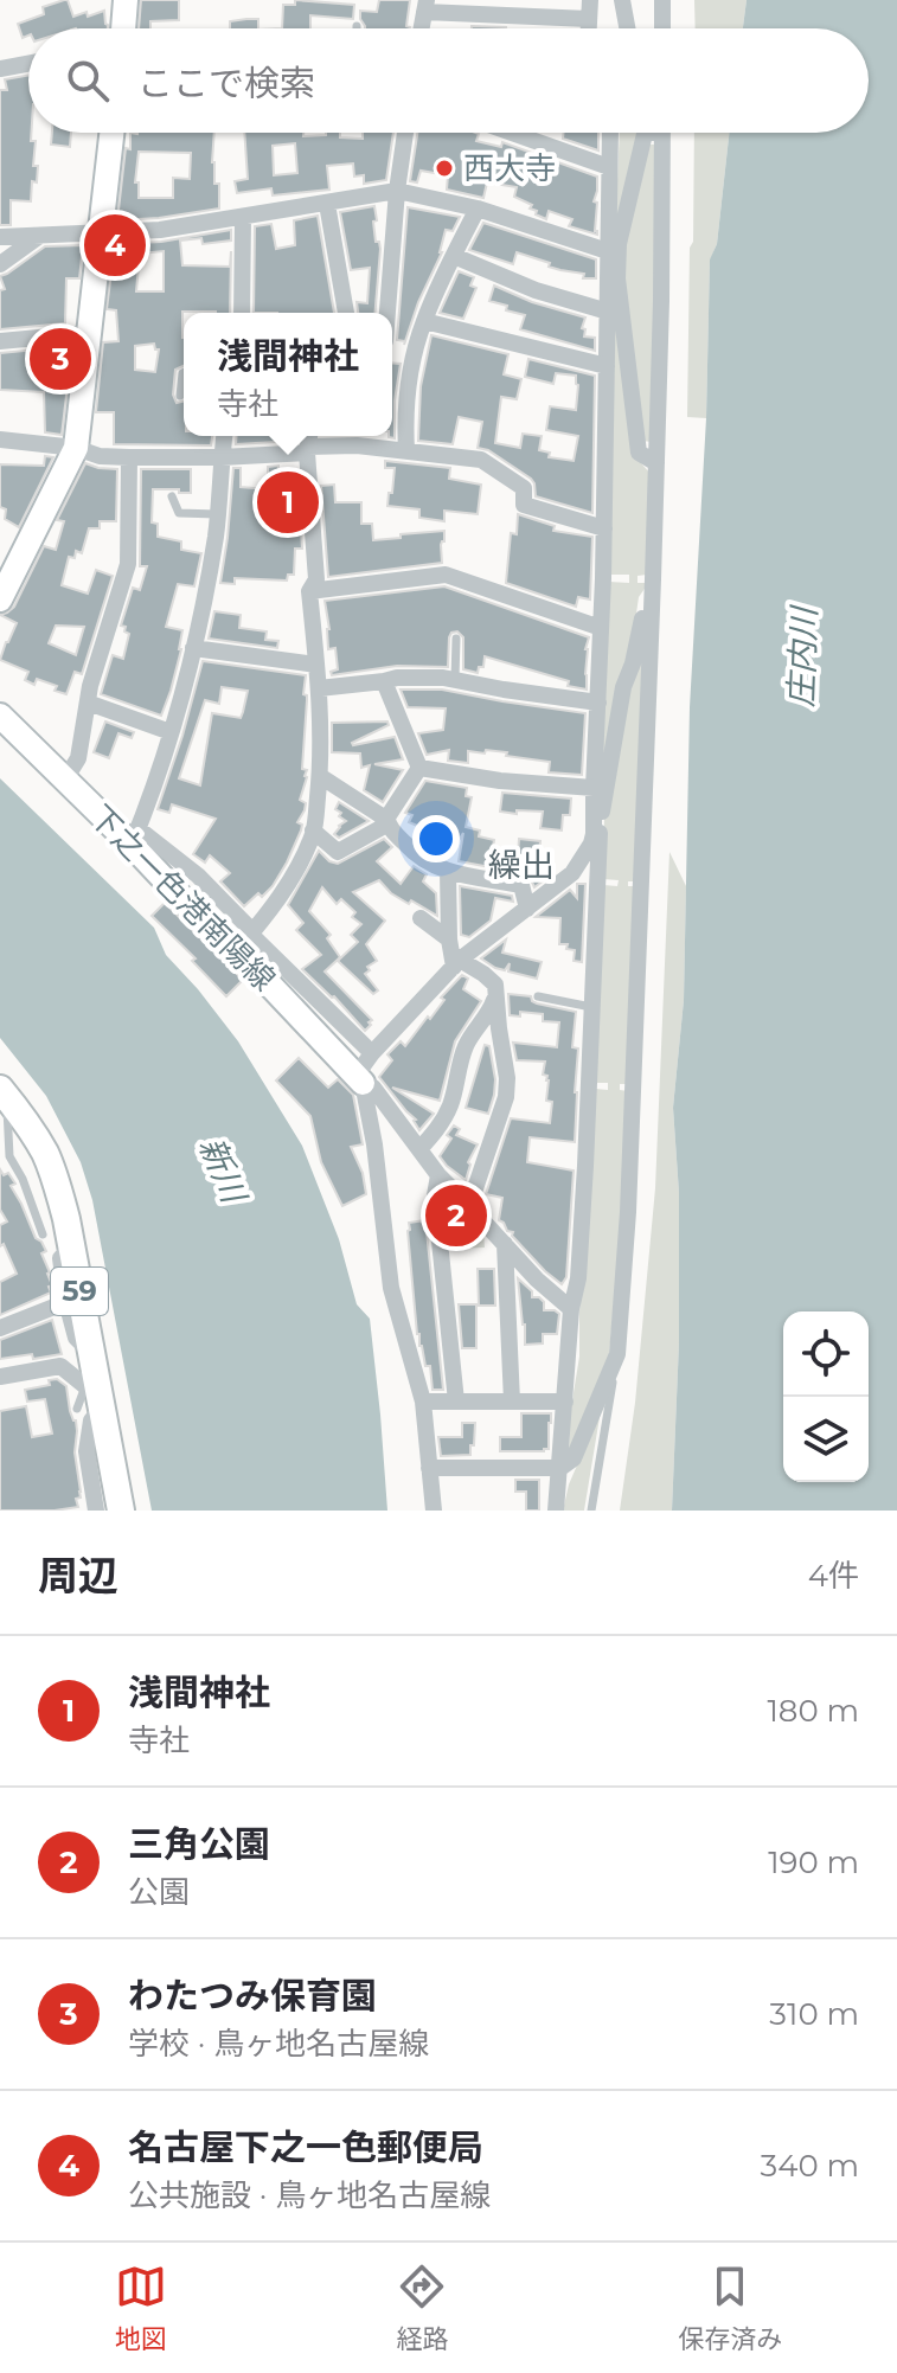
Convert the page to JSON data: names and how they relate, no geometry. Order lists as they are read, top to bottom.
{
  "streets": {
    "main road": ["下之一色港南陽線", "59"]
  },
  "districts": ["繰出"],
  "water": ["庄内川", "新川"],
  "places": ["西大寺"],
  "page": {
    "search": "ここで検索",
    "pins": [
      "4",
      "3",
      "1",
      "2"
    ],
    "popup": ["浅間神社", "寺社"],
    "heading": ["周辺", "4件"],
    "list": [
      {
        "mark": "1",
        "name": "浅間神社",
        "note": "寺社",
        "value": "180 m"
      },
      {
        "mark": "2",
        "name": "三角公園",
        "note": "公園",
        "value": "190 m"
      },
      {
        "mark": "3",
        "name": "わたつみ保育園",
        "note": "学校 · 鳥ヶ地名古屋線",
        "value": "310 m"
      },
      {
        "mark": "4",
        "name": "名古屋下之一色郵便局",
        "note": "公共施設 · 鳥ヶ地名古屋線",
        "value": "340 m"
      }
    ],
    "nav": ["地図", "経路", "保存済み"]
  }
}
